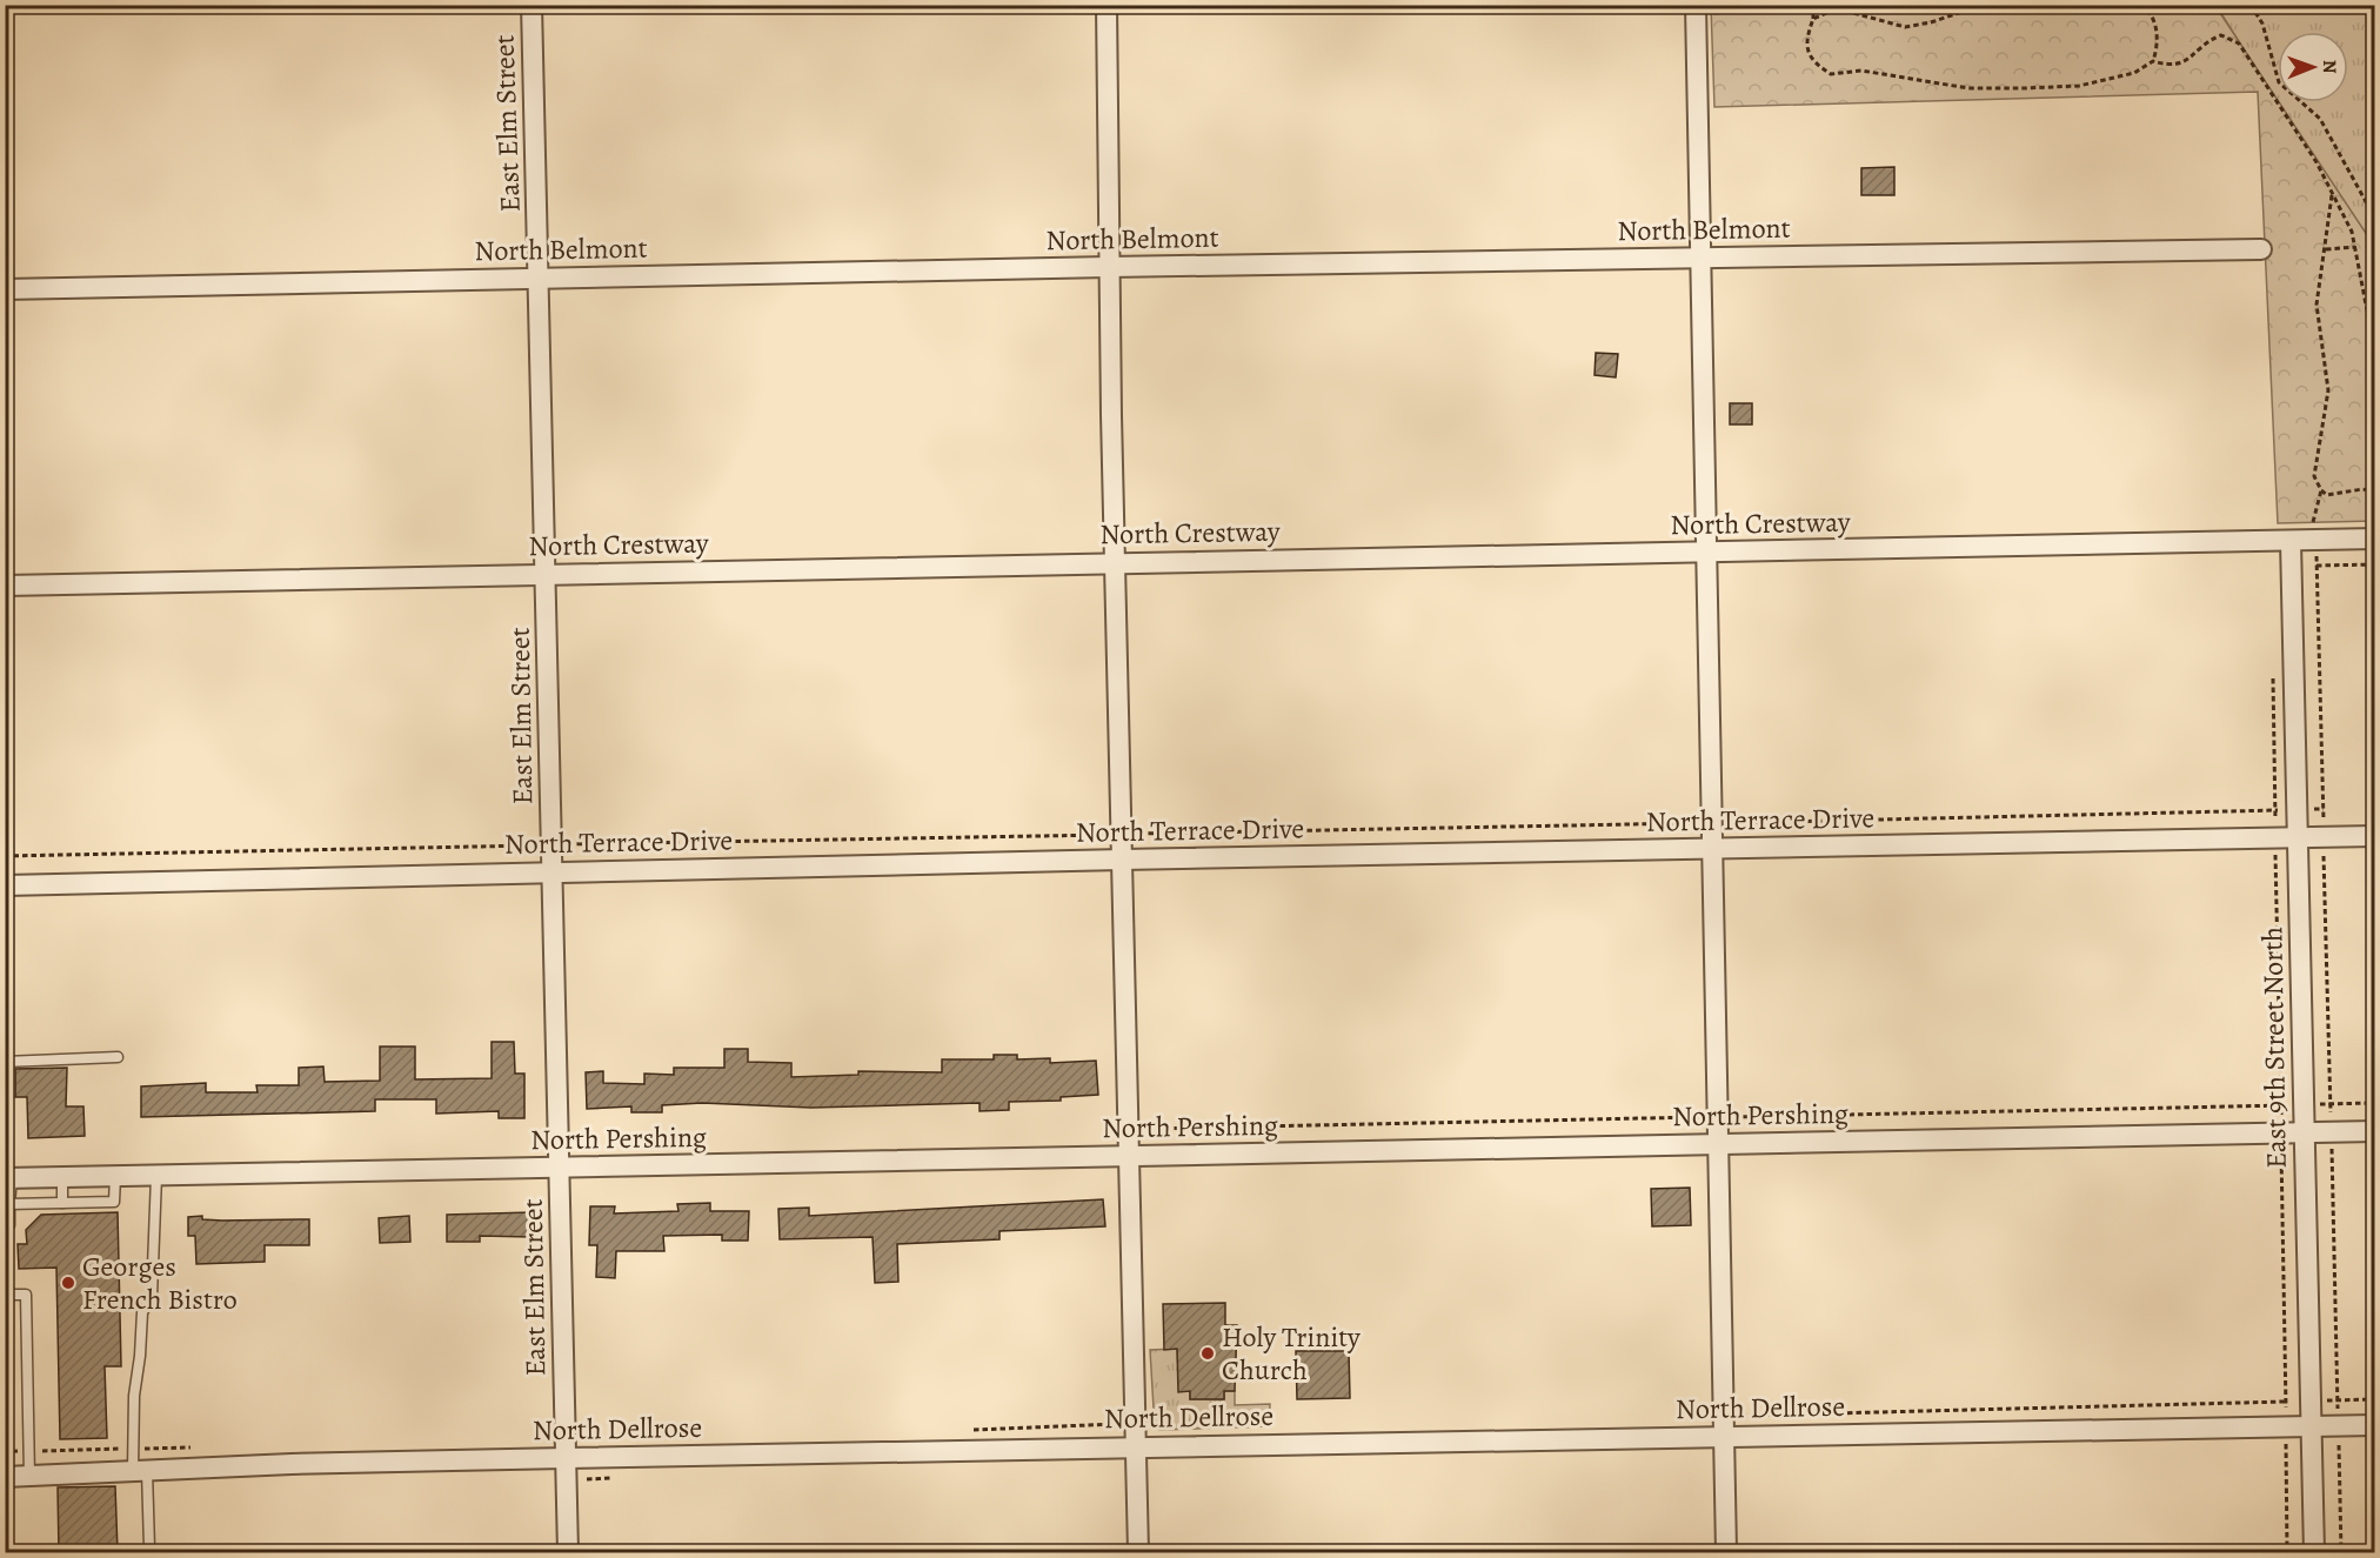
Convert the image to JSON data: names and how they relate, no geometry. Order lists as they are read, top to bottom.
{
  "streets": {
    "street": [
      "East Elm Street",
      "North Belmont",
      "North Crestway",
      "North Terrace Drive",
      "East 9th Street North",
      "North Pershing",
      "North Dellrose"
    ]
  },
  "crossings": [
    ["East Elm Street", "North Belmont"],
    ["East Elm Street", "North Crestway"],
    ["East Elm Street", "North Terrace Drive"],
    ["East Elm Street", "North Pershing"],
    ["East Elm Street", "North Dellrose"],
    ["North Crestway", "East 9th Street North"],
    ["North Terrace Drive", "East 9th Street North"],
    ["East 9th Street North", "North Pershing"],
    ["East 9th Street North", "North Dellrose"]
  ],
  "places": ["Georges French Bistro", "Holy Trinity Church"],
  "north": "right"
}
